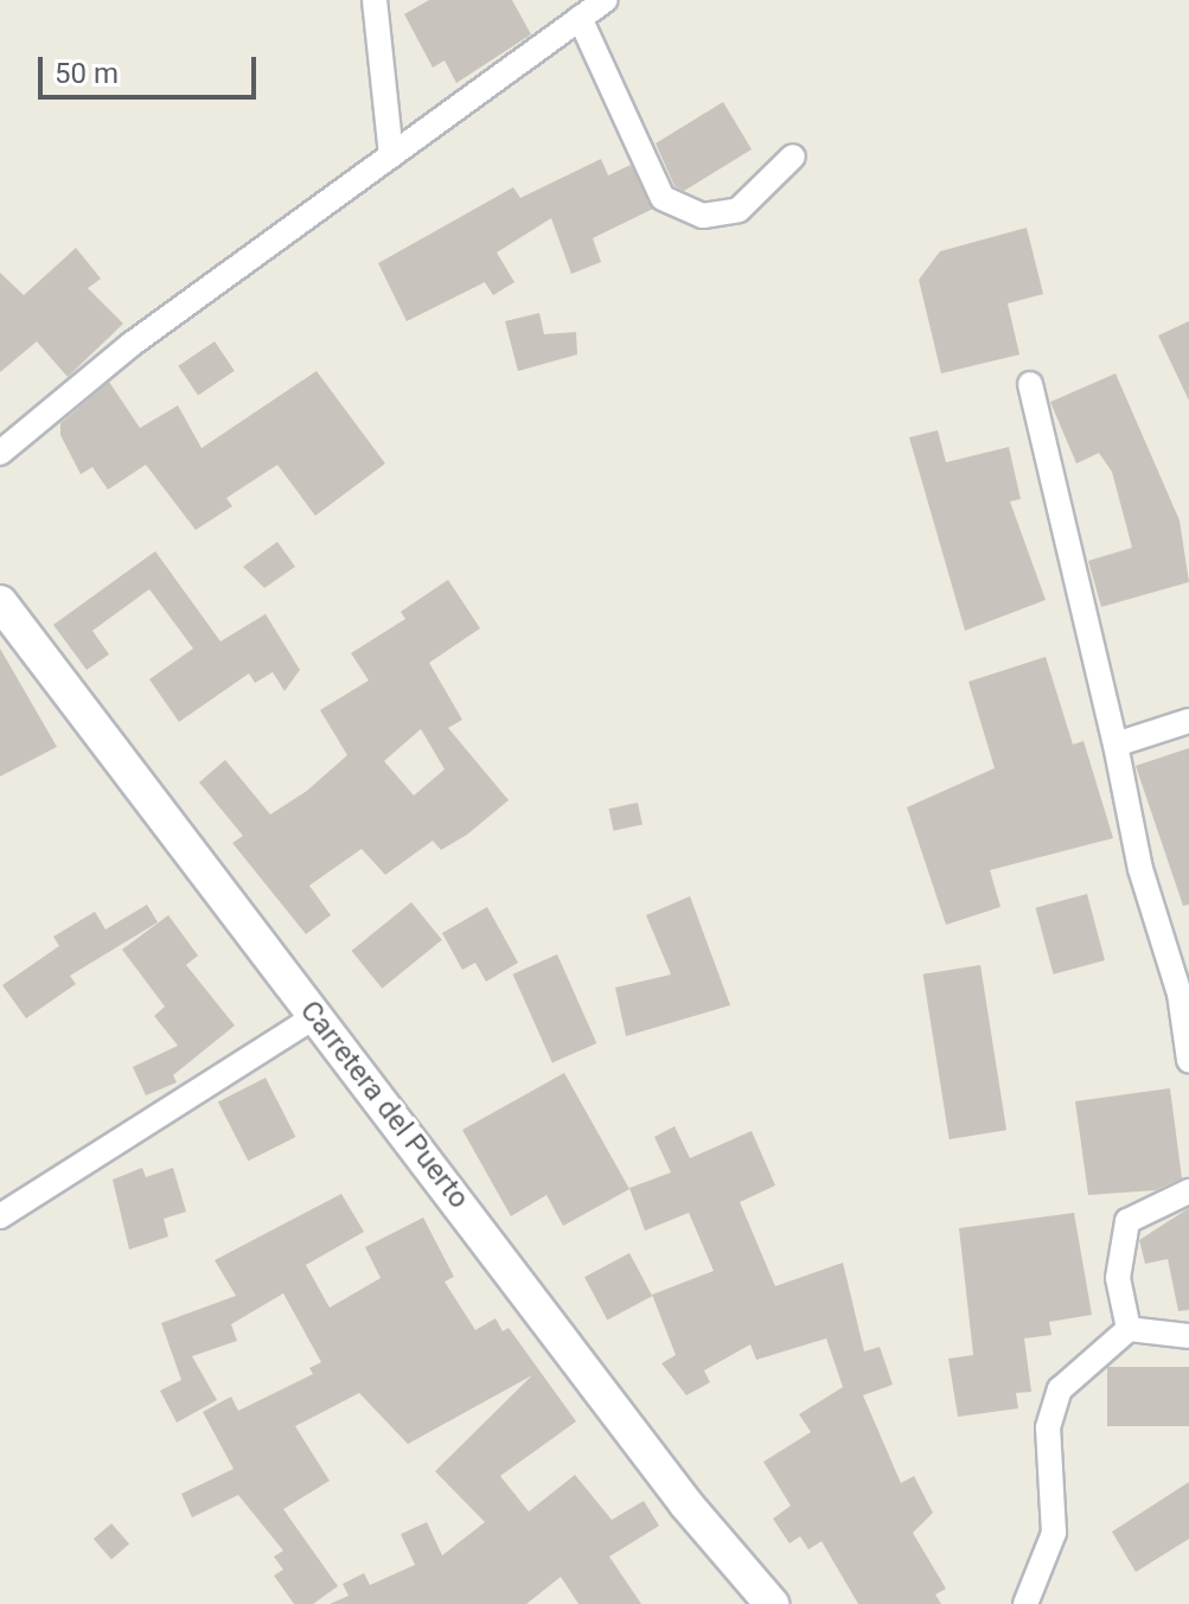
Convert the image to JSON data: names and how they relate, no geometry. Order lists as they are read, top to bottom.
{
  "streets": {
    "main road": ["Carretera del Puerto"]
  },
  "scale_bar": "50 m"
}
